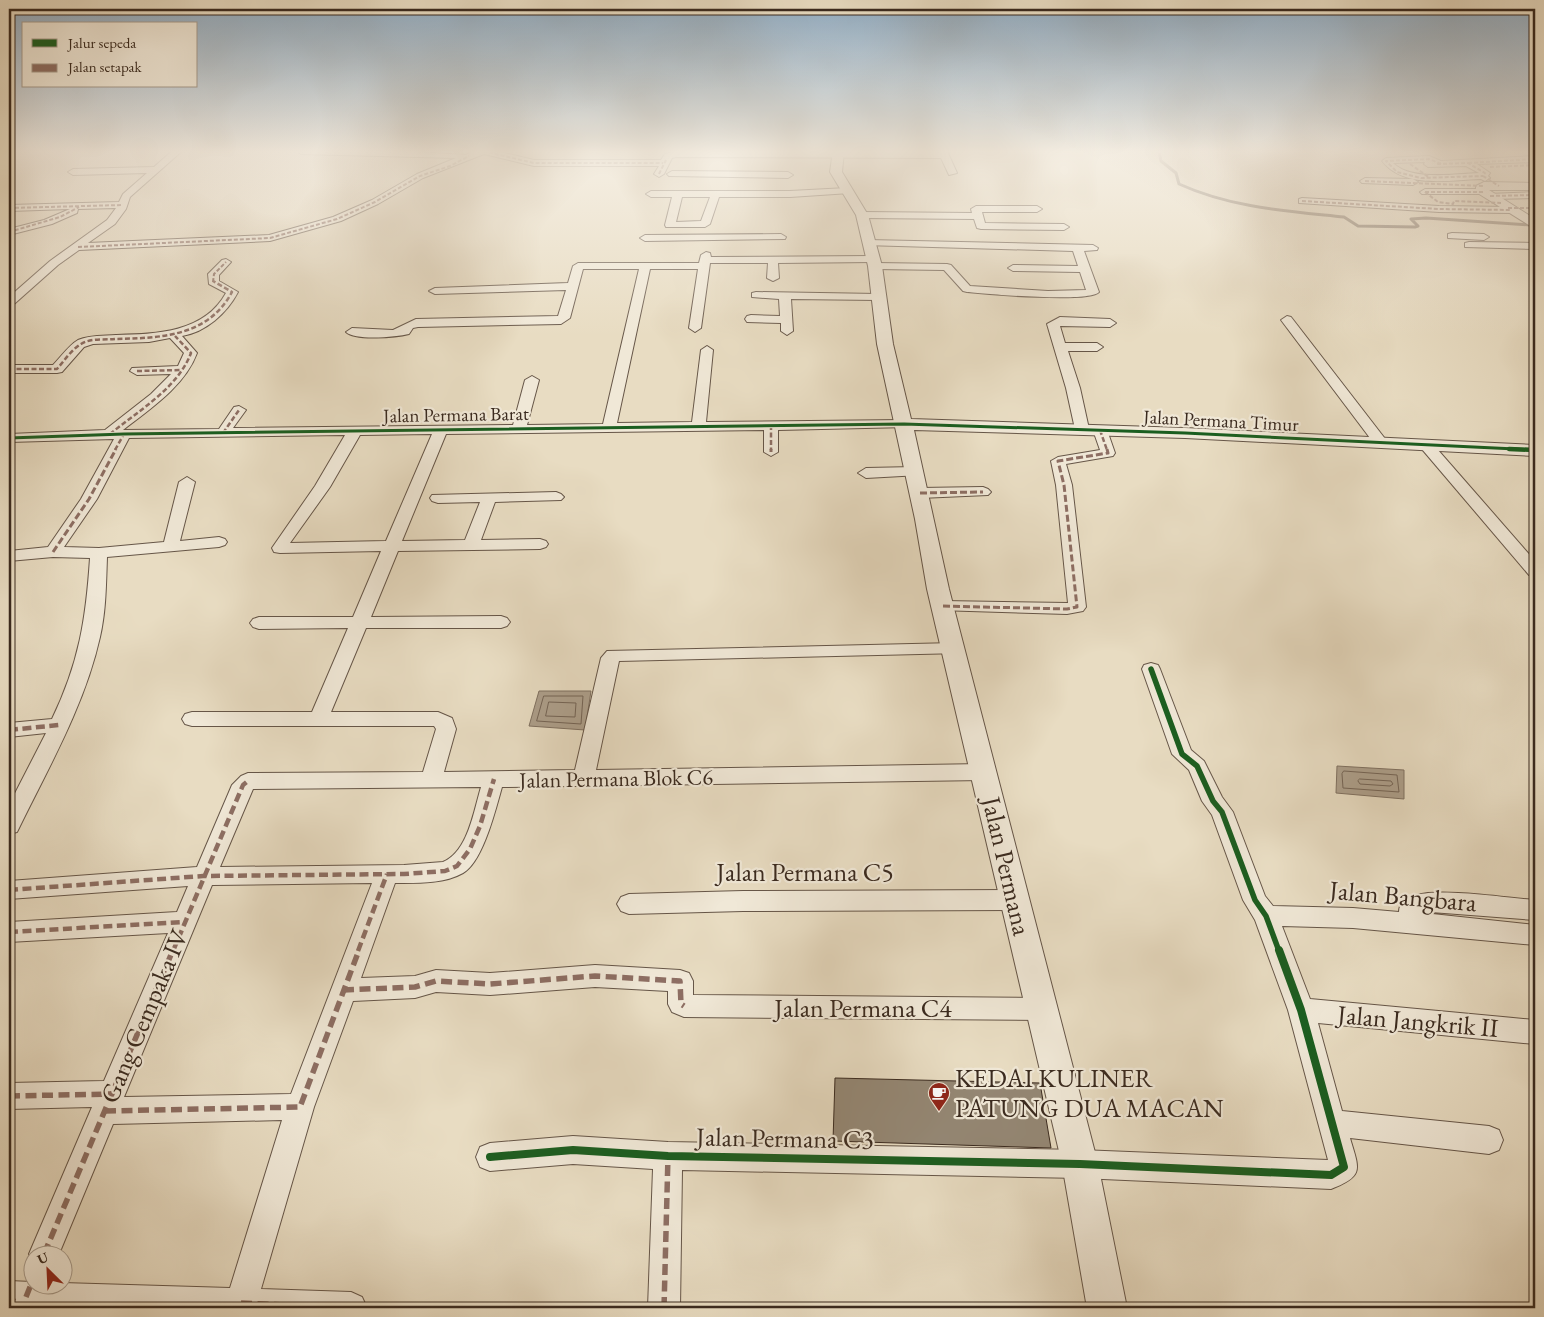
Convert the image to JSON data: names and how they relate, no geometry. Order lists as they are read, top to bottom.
{
  "streets": {
    "street": [
      "Jalan Permana Barat",
      "Jalan Permana Timur",
      "Jalan Permana Blok C6",
      "Jalan Permana",
      "Jalan Permana C5",
      "Jalan Bangbara",
      "Jalan Permana C4",
      "Gang Cempaka IV",
      "Jalan Jangkrik II",
      "Jalan Permana C3"
    ]
  },
  "crossings": [
    ["Jalan Permana Barat", "Jalan Permana Timur"],
    ["Jalan Permana Barat", "Jalan Permana"],
    ["Jalan Permana Timur", "Jalan Permana"],
    ["Jalan Permana Blok C6", "Jalan Permana"],
    ["Jalan Permana Blok C6", "Gang Cempaka IV"],
    ["Jalan Permana", "Jalan Permana C5"],
    ["Jalan Permana", "Jalan Permana C4"],
    ["Jalan Permana", "Jalan Permana C3"]
  ],
  "places": {
    "cafe": ["KEDAI KULINER PATUNG DUA MACAN"]
  },
  "legend": ["Jalur sepeda", "Jalan setapak"],
  "north": "top left"
}
